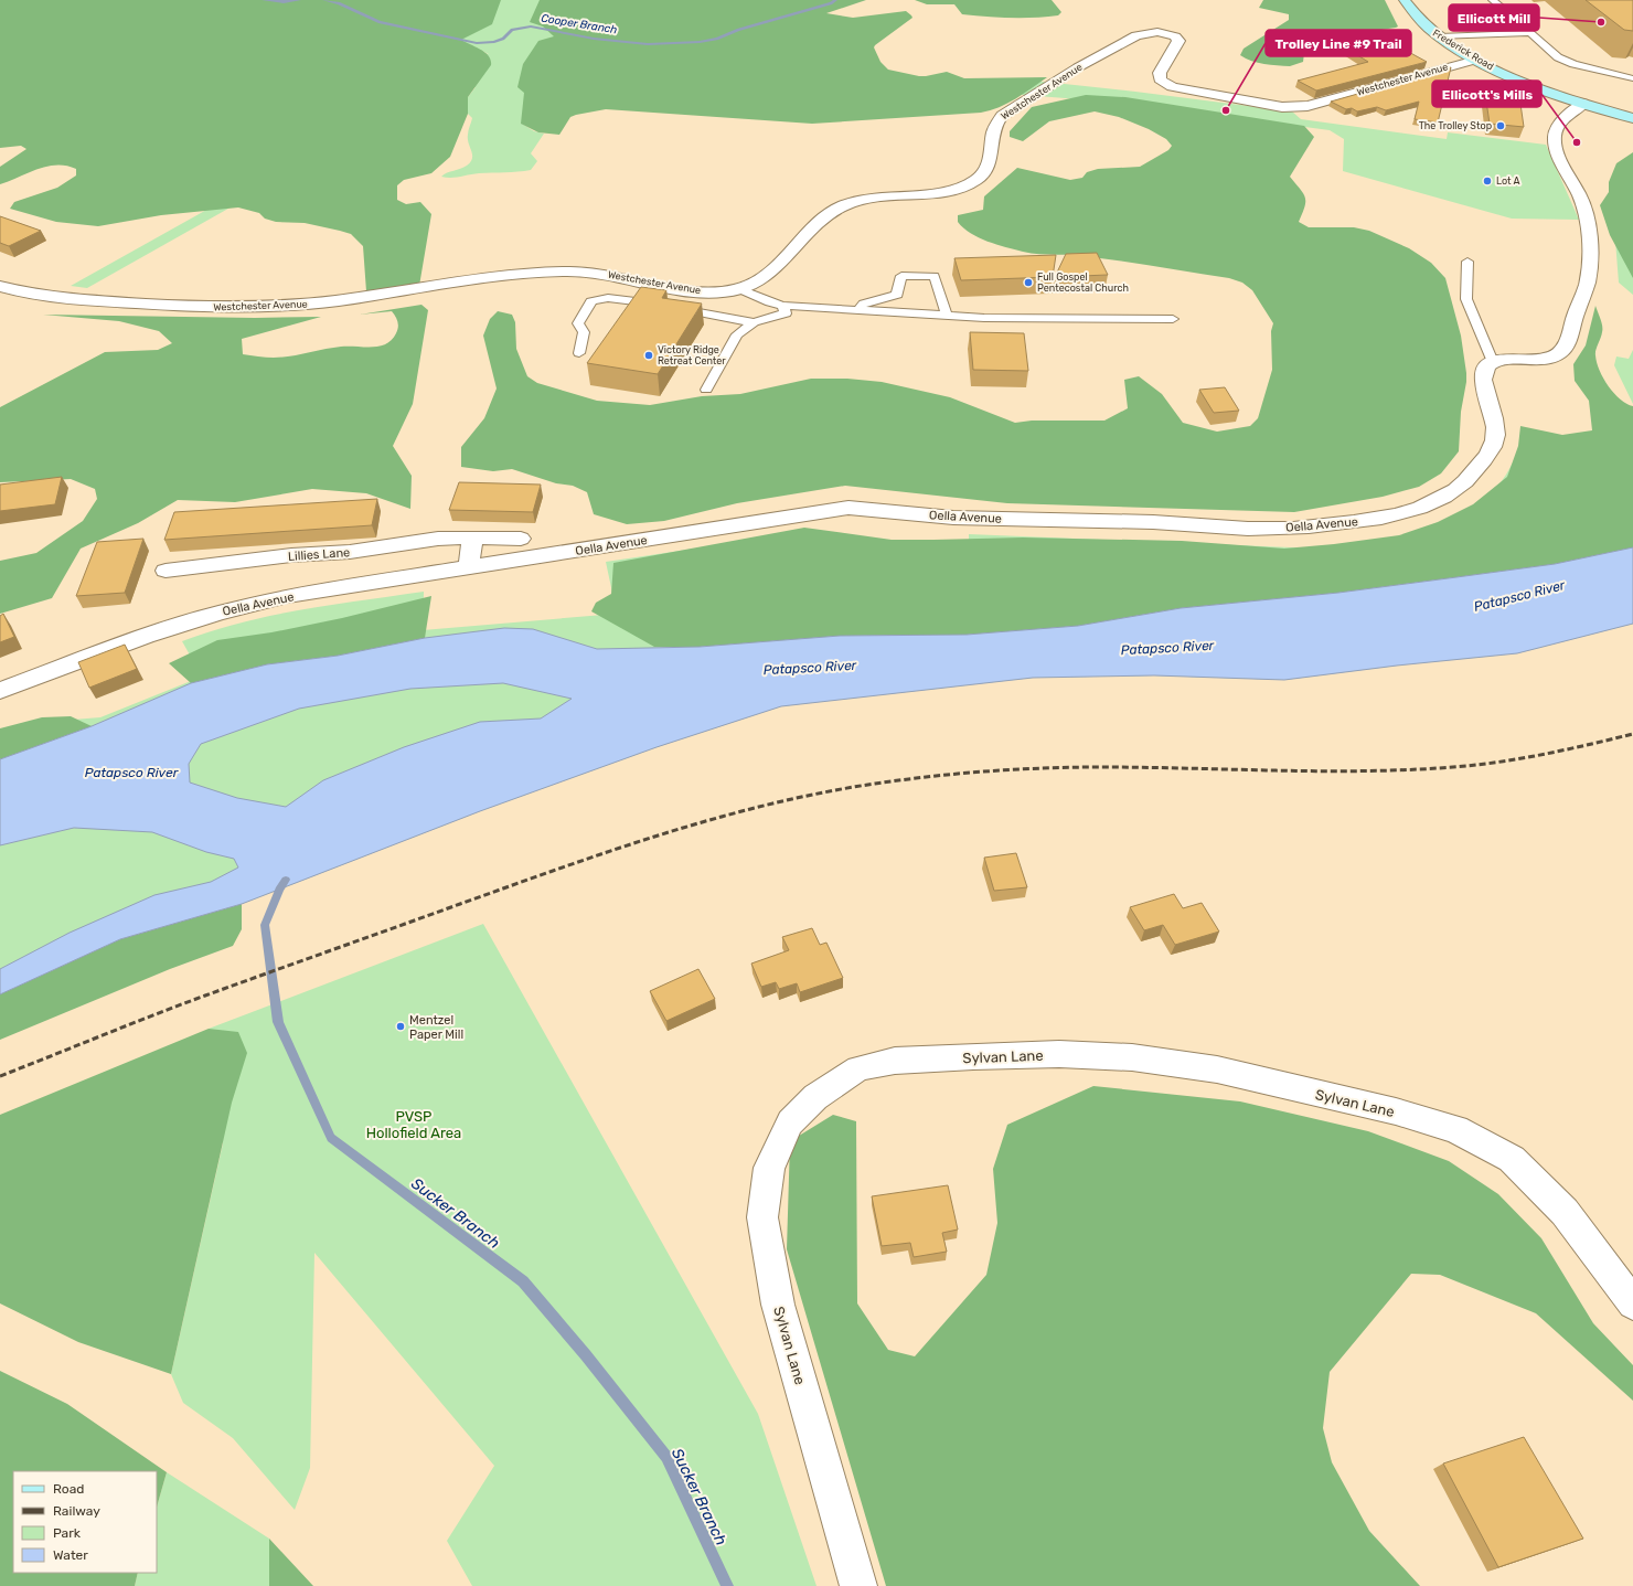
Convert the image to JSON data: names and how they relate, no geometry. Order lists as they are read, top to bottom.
{
  "streets": {
    "main road": ["Frederick Road"],
    "street": [
      "Westchester Avenue",
      "Oella Avenue",
      "Lillies Lane",
      "Sylvan Lane"
    ]
  },
  "crossings": [
    ["Frederick Road", "Westchester Avenue"]
  ],
  "water": ["Cooper Branch", "Patapsco River", "Sucker Branch"],
  "parks": ["PVSP Hollofield Area"],
  "places": [
    "Ellicott Mill",
    "Trolley Line #9 Trail",
    "The Trolley Stop",
    "Ellicott's Mills",
    "Lot A",
    "Full Gospel Pentecostal Church",
    "Victory Ridge Retreat Center",
    "Mentzel Paper Mill"
  ],
  "legend": [
    "Road",
    "Railway",
    "Park",
    "Water"
  ]
}
